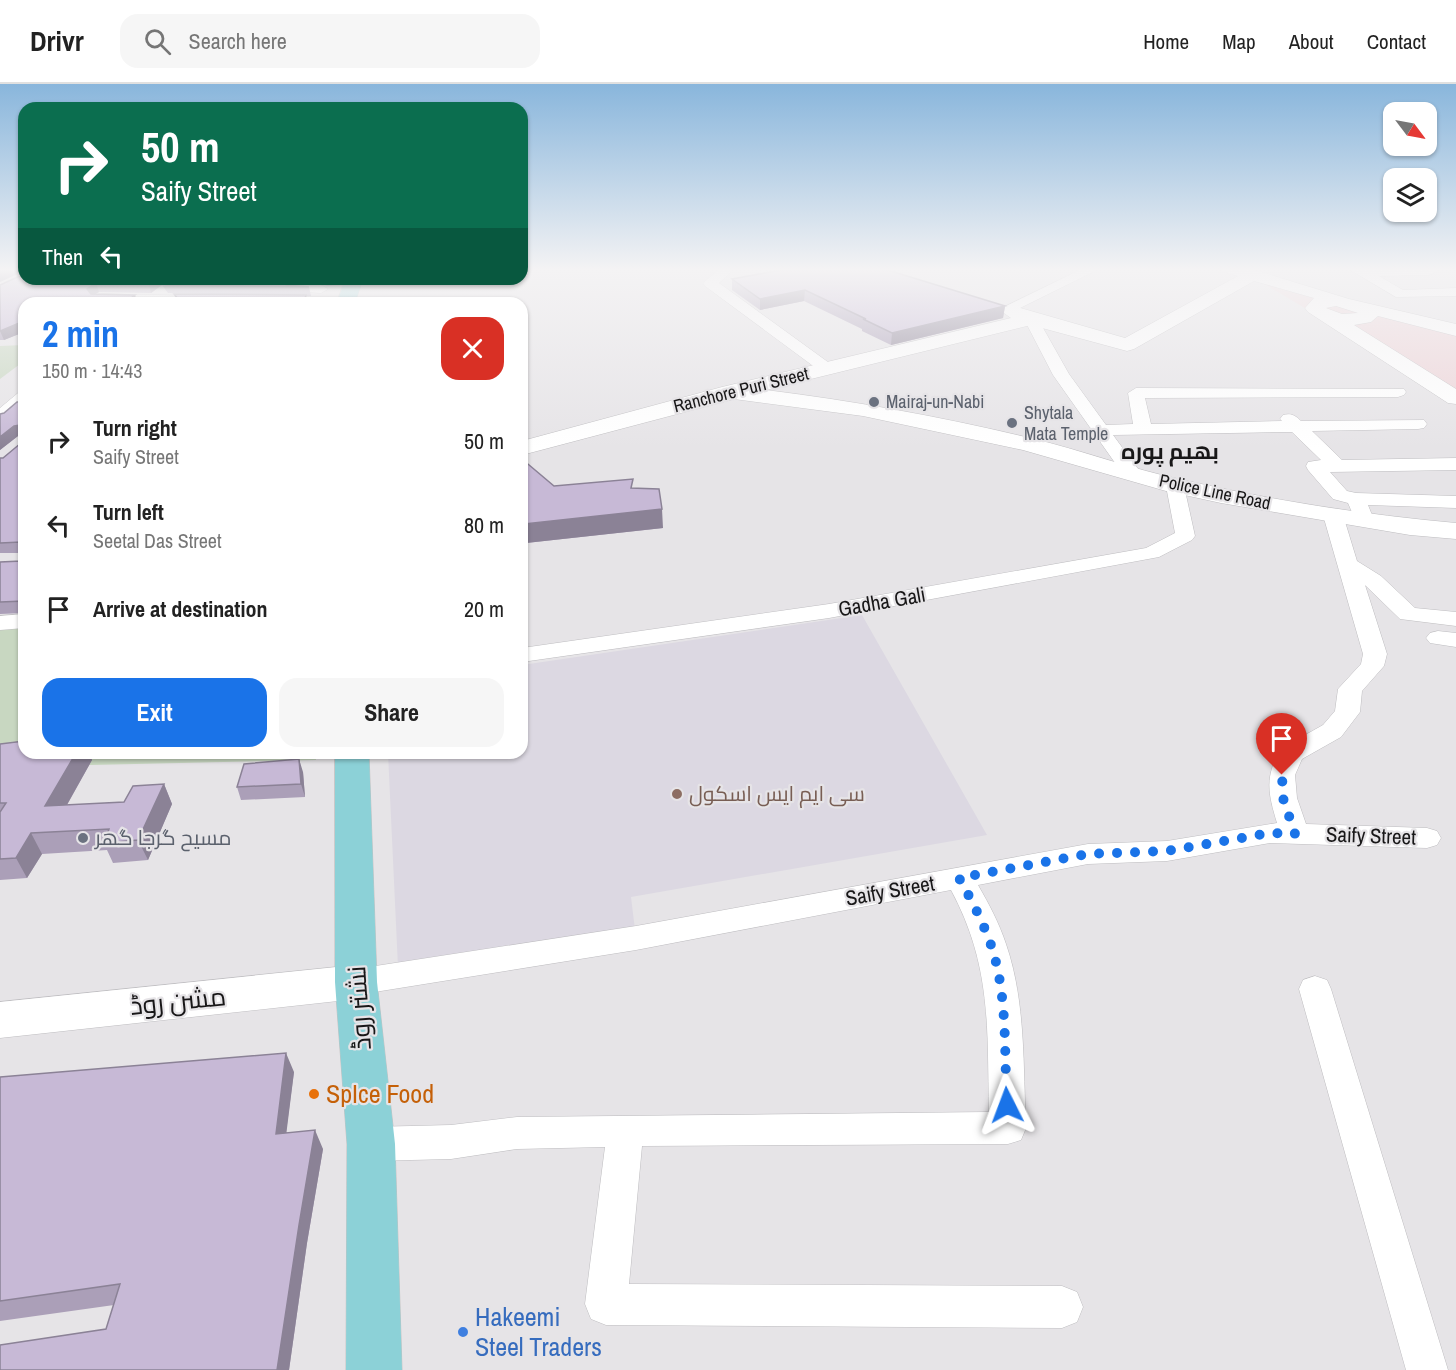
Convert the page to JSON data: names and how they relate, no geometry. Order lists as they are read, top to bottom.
{
  "streets": {
    "main road": ["نشتر روڈ"],
    "street": [
      "Ranchore Puri Street",
      "Police Line Road",
      "Gadha Gali",
      "Saify Street",
      "مشن روڈ"
    ]
  },
  "crossings": [
    ["Ranchore Puri Street", "Police Line Road"],
    ["Police Line Road", "Gadha Gali"],
    ["Saify Street", "مشن روڈ"],
    ["Saify Street", "نشتر روڈ"],
    ["مشن روڈ", "نشتر روڈ"]
  ],
  "districts": ["بھیم پورہ"],
  "places": [
    "Mairaj-un-Nabi",
    "Shytala Mata Temple",
    "سی ایم ایس اسکول",
    "مسیح گرجا گھر",
    "SpIce Food",
    "Hakeemi Steel Traders"
  ],
  "north": "bottom right",
  "page": {
    "header": "Drivr",
    "search": "Search here",
    "nav": [
      "Home",
      "Map",
      "About",
      "Contact"
    ],
    "turn": ["50 m", "Saify Street"],
    "then": "Then",
    "heading": ["2 min", "150 m · 14:43"],
    "list": [
      {
        "name": "Turn right",
        "note": "Saify Street",
        "value": "50 m"
      },
      {
        "name": "Turn left",
        "note": "Seetal Das Street",
        "value": "80 m"
      },
      {
        "name": "Arrive at destination",
        "value": "20 m"
      }
    ],
    "buttons": ["Exit", "Share"]
  }
}
